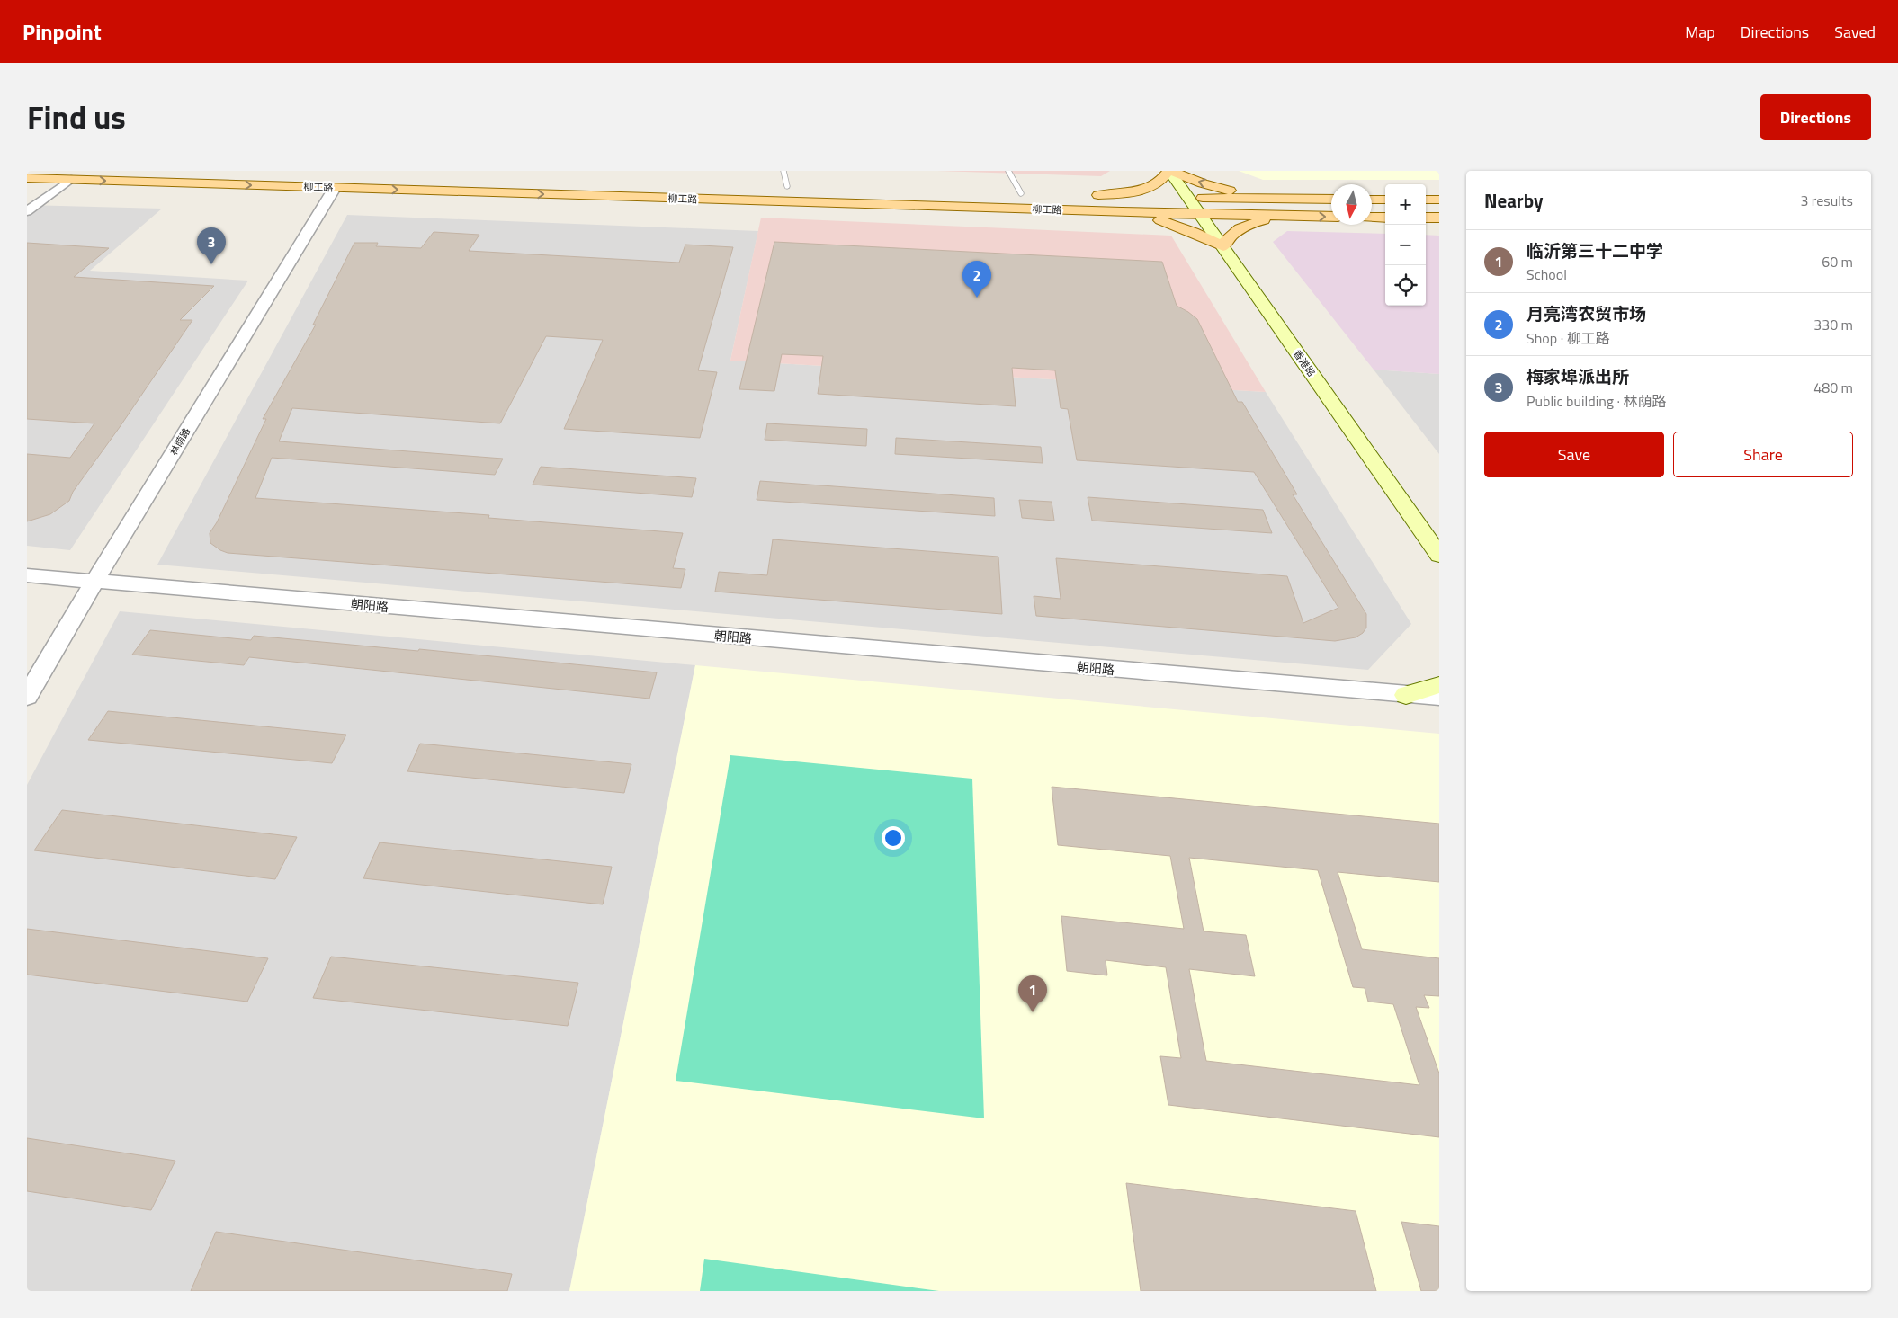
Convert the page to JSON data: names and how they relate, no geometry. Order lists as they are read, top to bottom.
{
  "streets": {
    "main road": ["柳工路", "香港路"],
    "street": ["林荫路", "朝阳路"]
  },
  "crossings": [
    ["柳工路", "香港路"],
    ["柳工路", "林荫路"],
    ["林荫路", "朝阳路"]
  ],
  "one_way": ["柳工路"],
  "north": "bottom",
  "page": {
    "header": "Pinpoint",
    "nav": ["Map", "Directions", "Saved"],
    "title": "Find us",
    "buttons": [
      "Directions",
      ["Save", "Share"]
    ],
    "heading": ["Nearby", "3 results"],
    "map_buttons": ["+", "−"],
    "pins": ["3", "2", "1"],
    "list": [
      {
        "mark": "1",
        "name": "临沂第三十二中学",
        "note": "School",
        "value": "60 m"
      },
      {
        "mark": "2",
        "name": "月亮湾农贸市场",
        "note": "Shop · 柳工路",
        "value": "330 m"
      },
      {
        "mark": "3",
        "name": "梅家埠派出所",
        "note": "Public building · 林荫路",
        "value": "480 m"
      }
    ]
  }
}
